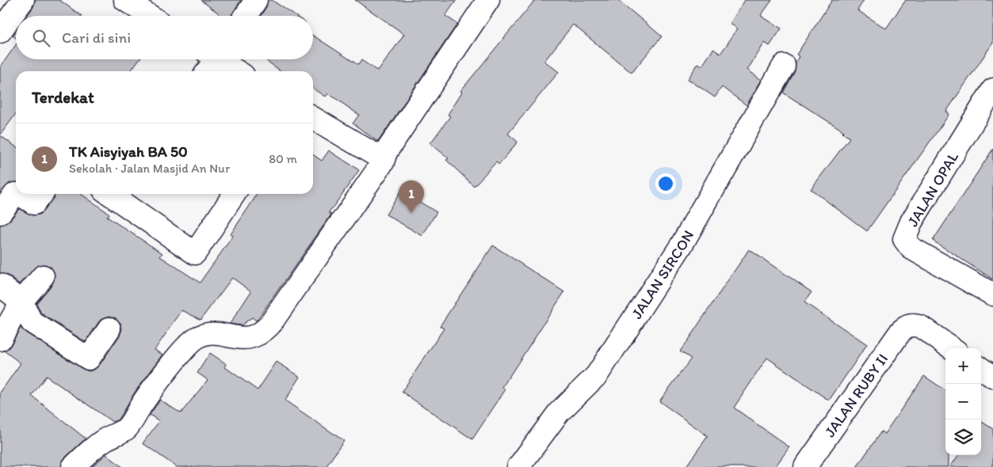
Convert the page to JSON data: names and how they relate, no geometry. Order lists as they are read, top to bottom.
{
  "streets": {
    "street": ["JALAN OPAL", "JALAN SIRCON", "JALAN RUBY II"]
  },
  "page": {
    "search": "Cari di sini",
    "heading": "Terdekat",
    "list": [
      {
        "mark": "1",
        "name": "TK Aisyiyah BA 50",
        "note": "Sekolah · Jalan Masjid An Nur",
        "value": "80 m"
      }
    ],
    "pins": "1",
    "map_buttons": ["+", "−"]
  }
}
